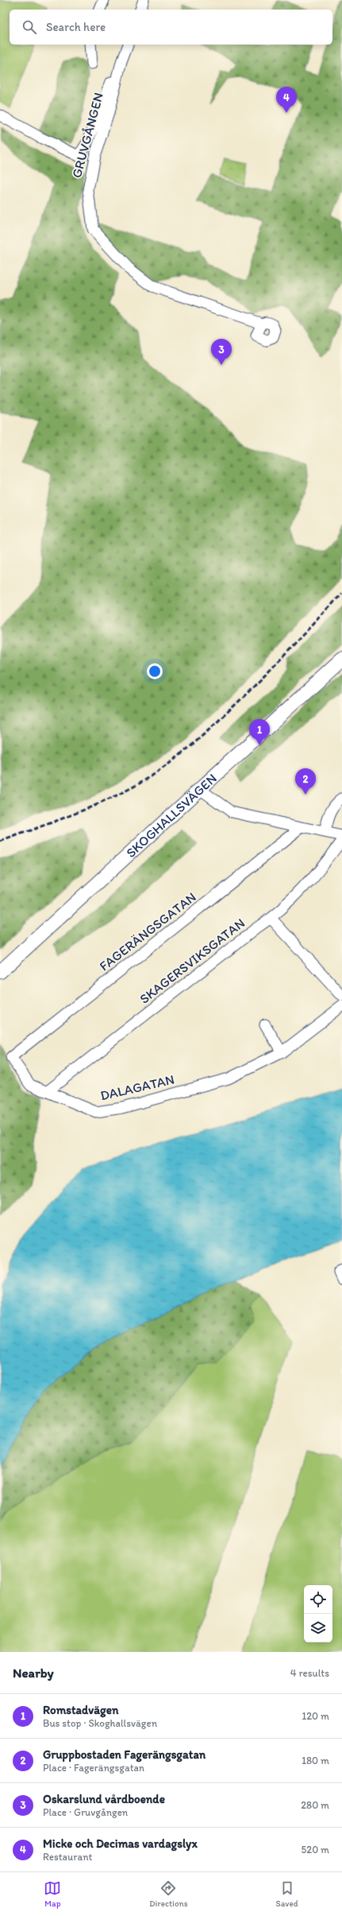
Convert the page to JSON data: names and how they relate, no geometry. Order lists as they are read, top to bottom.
{
  "streets": {
    "main road": ["SKOGHALLSVÄGEN"],
    "street": [
      "GRUVGÅNGEN",
      "FAGERÄNGSGATAN",
      "SKAGERSVIKSGATAN",
      "DALAGATAN"
    ]
  },
  "crossings": [
    ["FAGERÄNGSGATAN", "DALAGATAN"],
    ["SKAGERSVIKSGATAN", "DALAGATAN"]
  ],
  "page": {
    "search": "Search here",
    "pins": [
      "4",
      "3",
      "1",
      "2"
    ],
    "heading": ["Nearby", "4 results"],
    "list": [
      {
        "mark": "1",
        "name": "Romstadvägen",
        "note": "Bus stop · Skoghallsvägen",
        "value": "120 m"
      },
      {
        "mark": "2",
        "name": "Gruppbostaden Fagerängsgatan",
        "note": "Place · Fagerängsgatan",
        "value": "180 m"
      },
      {
        "mark": "3",
        "name": "Oskarslund vårdboende",
        "note": "Place · Gruvgången",
        "value": "280 m"
      },
      {
        "mark": "4",
        "name": "Micke och Decimas vardagslyx",
        "note": "Restaurant",
        "value": "520 m"
      }
    ],
    "nav": ["Map", "Directions", "Saved"]
  }
}
